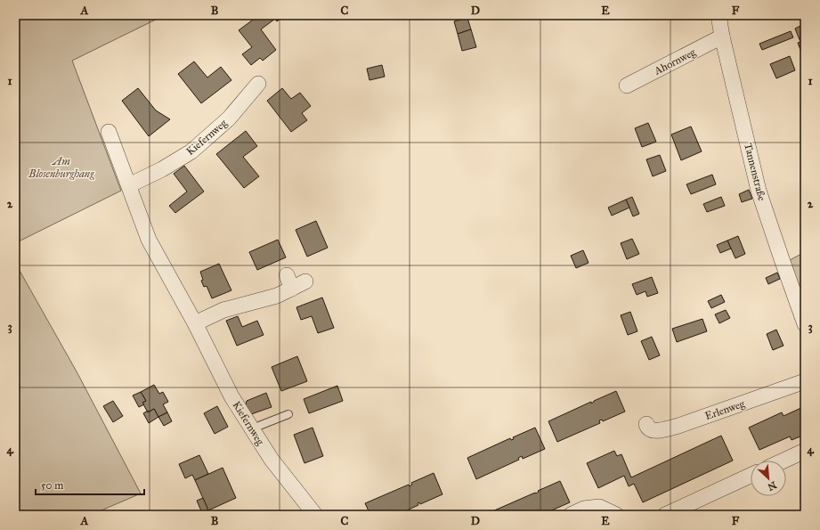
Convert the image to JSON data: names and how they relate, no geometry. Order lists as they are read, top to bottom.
{
  "streets": {
    "street": [
      "Ahornweg",
      "Kiefernweg",
      "Tannenstraße",
      "Erlenweg"
    ]
  },
  "crossings": [
    ["Ahornweg", "Tannenstraße"]
  ],
  "parks": ["Am Blosenburghang"],
  "scale_bar": "50 m",
  "north": "bottom right",
  "grid": {
    "columns": [
      "A",
      "B",
      "C",
      "D",
      "E",
      "F"
    ],
    "rows": [
      "1",
      "2",
      "3",
      "4"
    ]
  }
}
